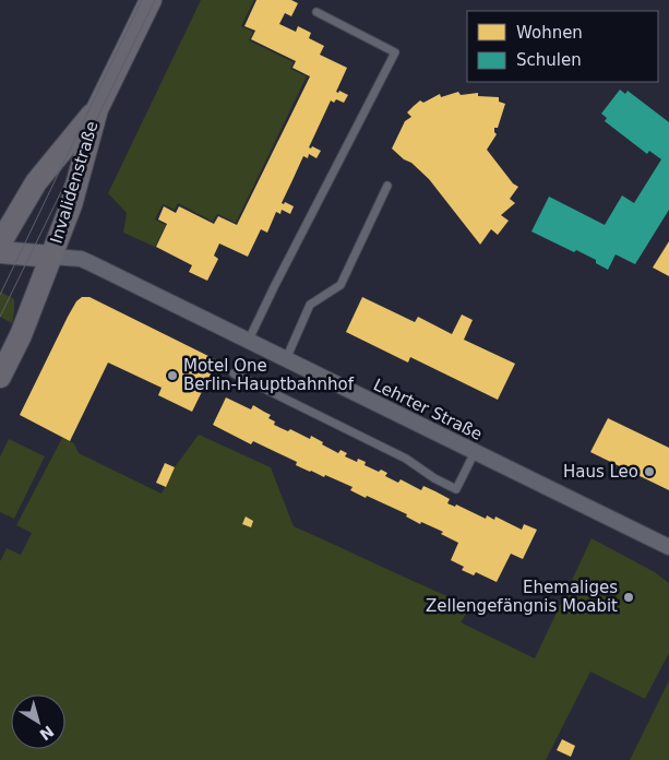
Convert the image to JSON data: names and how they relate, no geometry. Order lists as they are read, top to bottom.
{
  "streets": {
    "main road": ["Invalidenstraße"],
    "street": ["Lehrter Straße"]
  },
  "crossings": [
    ["Invalidenstraße", "Lehrter Straße"]
  ],
  "places": ["Motel One Berlin-Hauptbahnhof", "Haus Leo", "Ehemaliges Zellengefängnis Moabit"],
  "legend": ["Wohnen", "Schulen"],
  "north": "bottom right"
}
